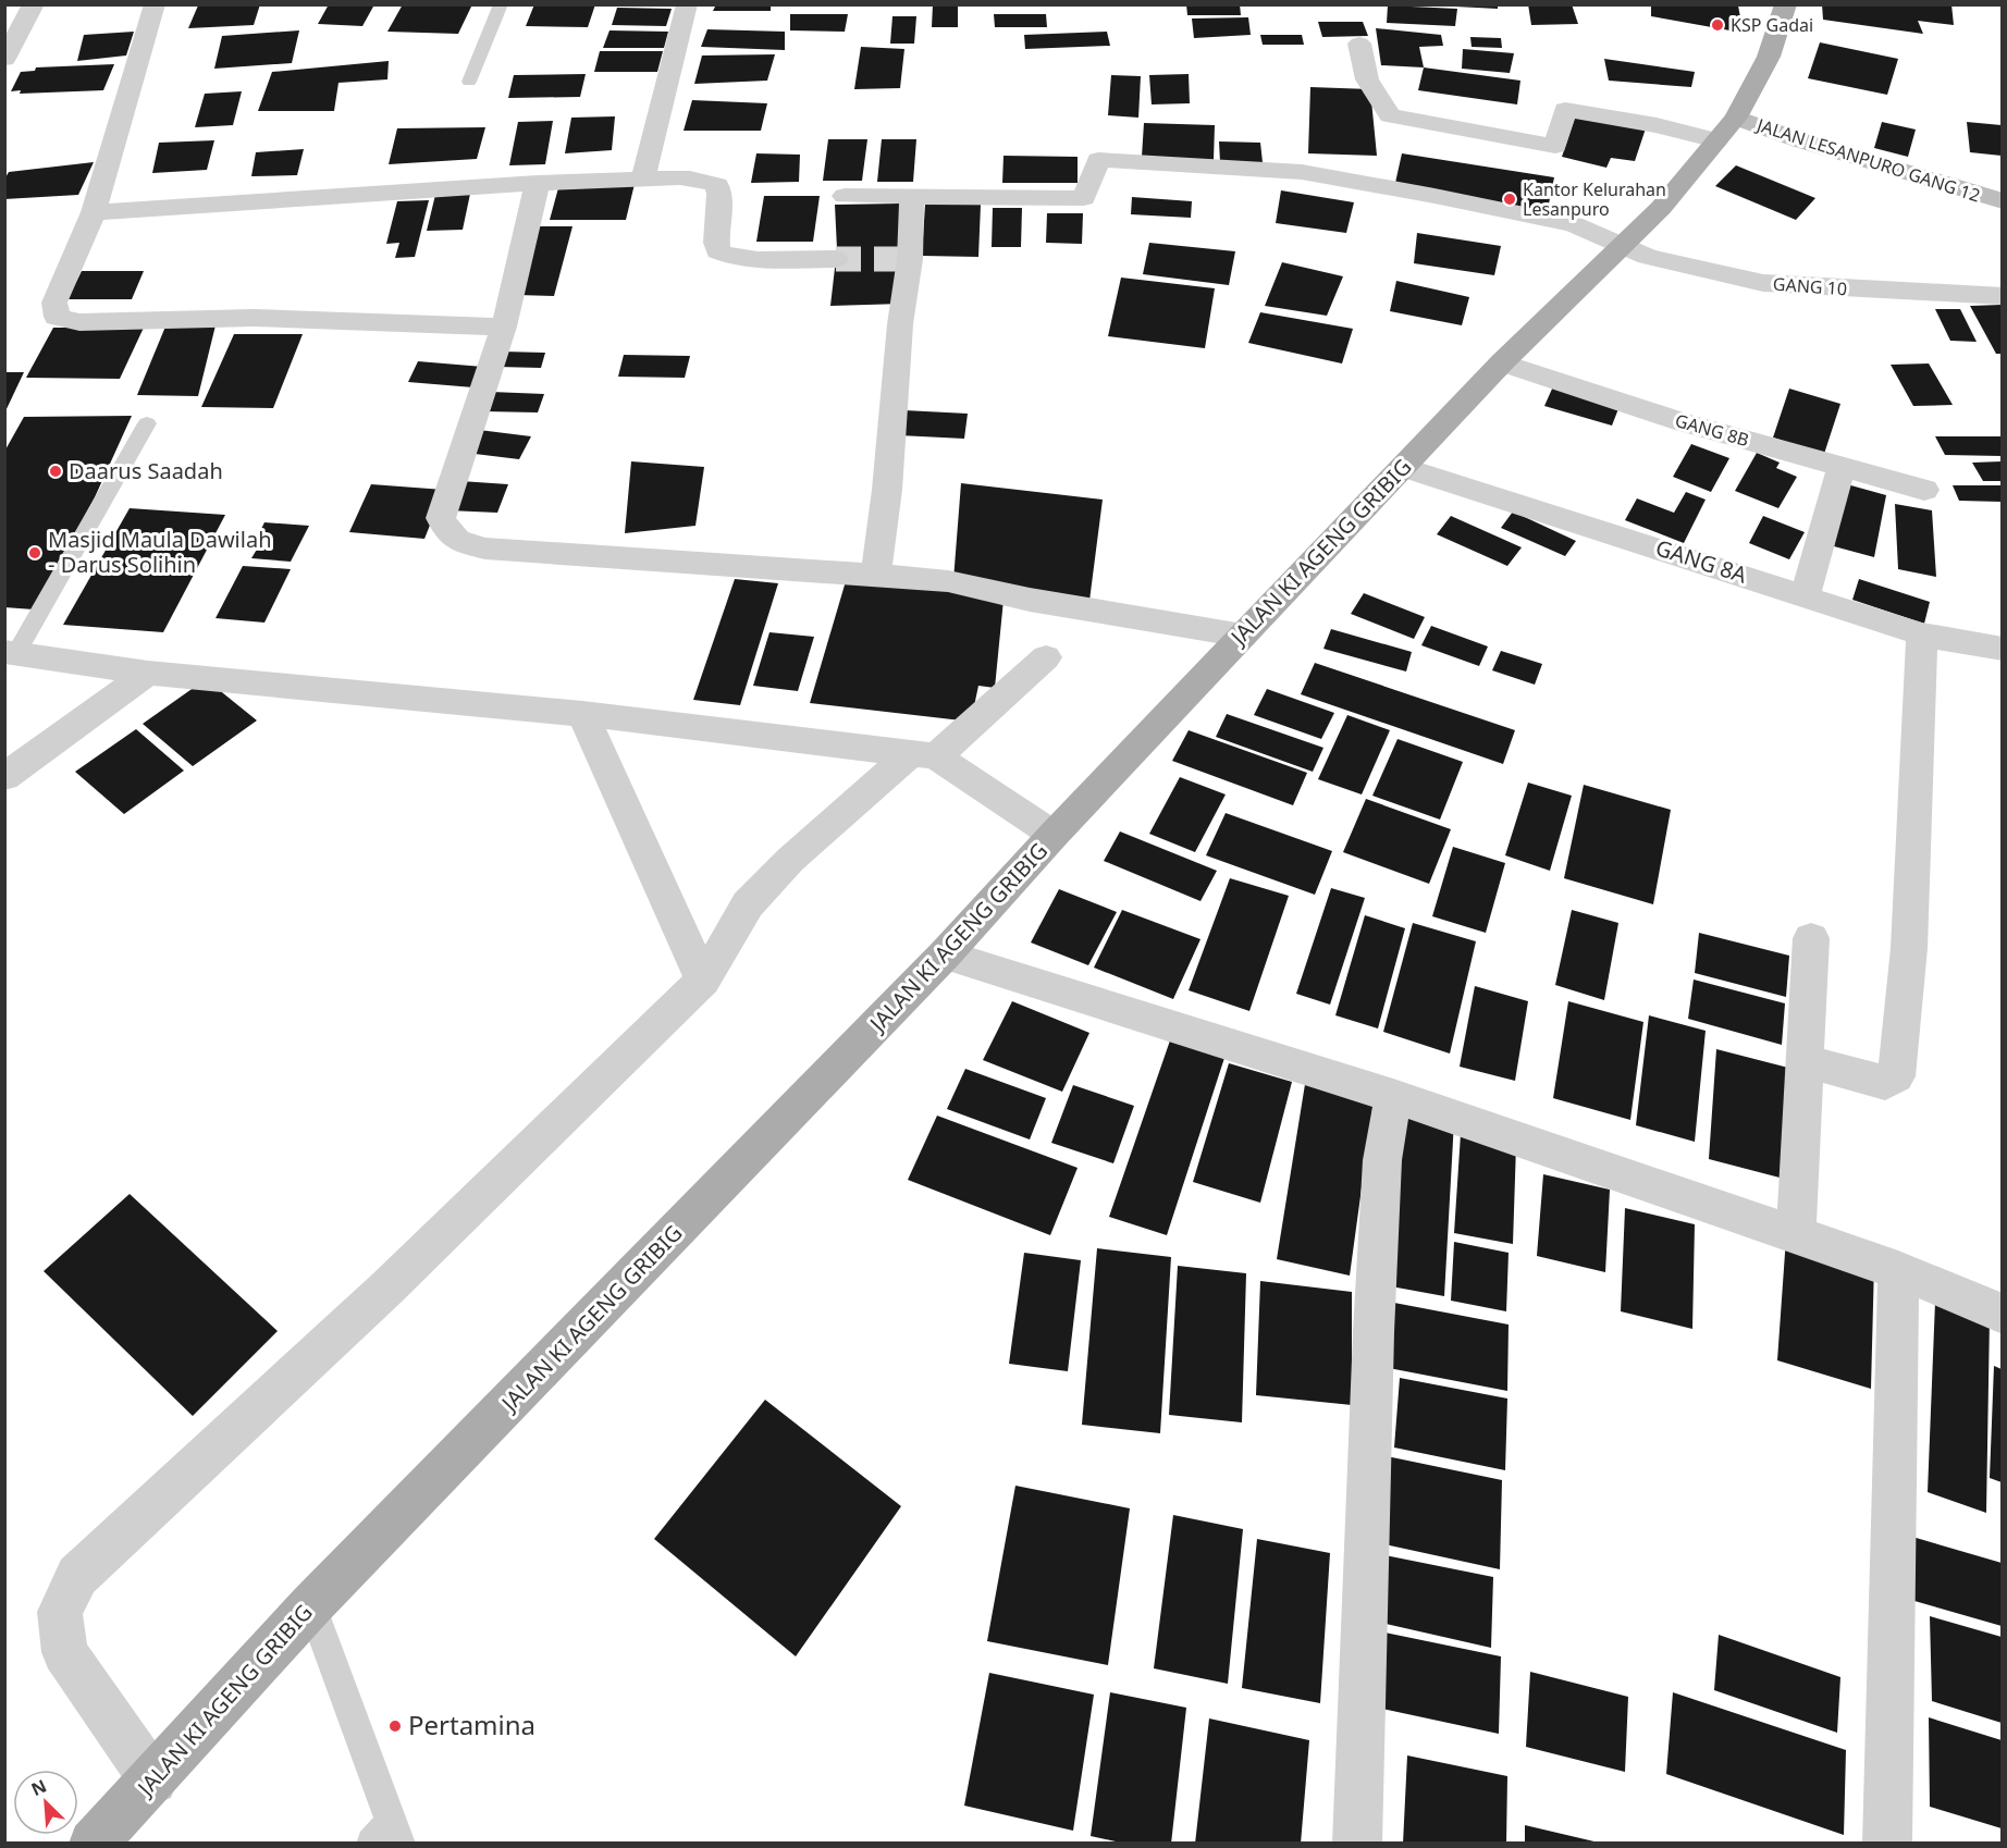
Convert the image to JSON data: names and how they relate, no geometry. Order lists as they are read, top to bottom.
{
  "streets": {
    "main road": ["JALAN KI AGENG GRIBIG"],
    "street": [
      "JALAN LESANPURO GANG 12",
      "GANG 10",
      "GANG 8B",
      "GANG 8A"
    ]
  },
  "crossings": [
    ["JALAN LESANPURO GANG 12", "JALAN KI AGENG GRIBIG"],
    ["GANG 10", "JALAN KI AGENG GRIBIG"],
    ["GANG 8B", "JALAN KI AGENG GRIBIG"],
    ["JALAN KI AGENG GRIBIG", "GANG 8A"]
  ],
  "places": [
    "KSP Gadai",
    "Kantor Kelurahan Lesanpuro",
    "Daarus Saadah",
    "Masjid Maula Dawilah - Darus Solihin",
    "Pertamina"
  ],
  "north": "top left"
}
